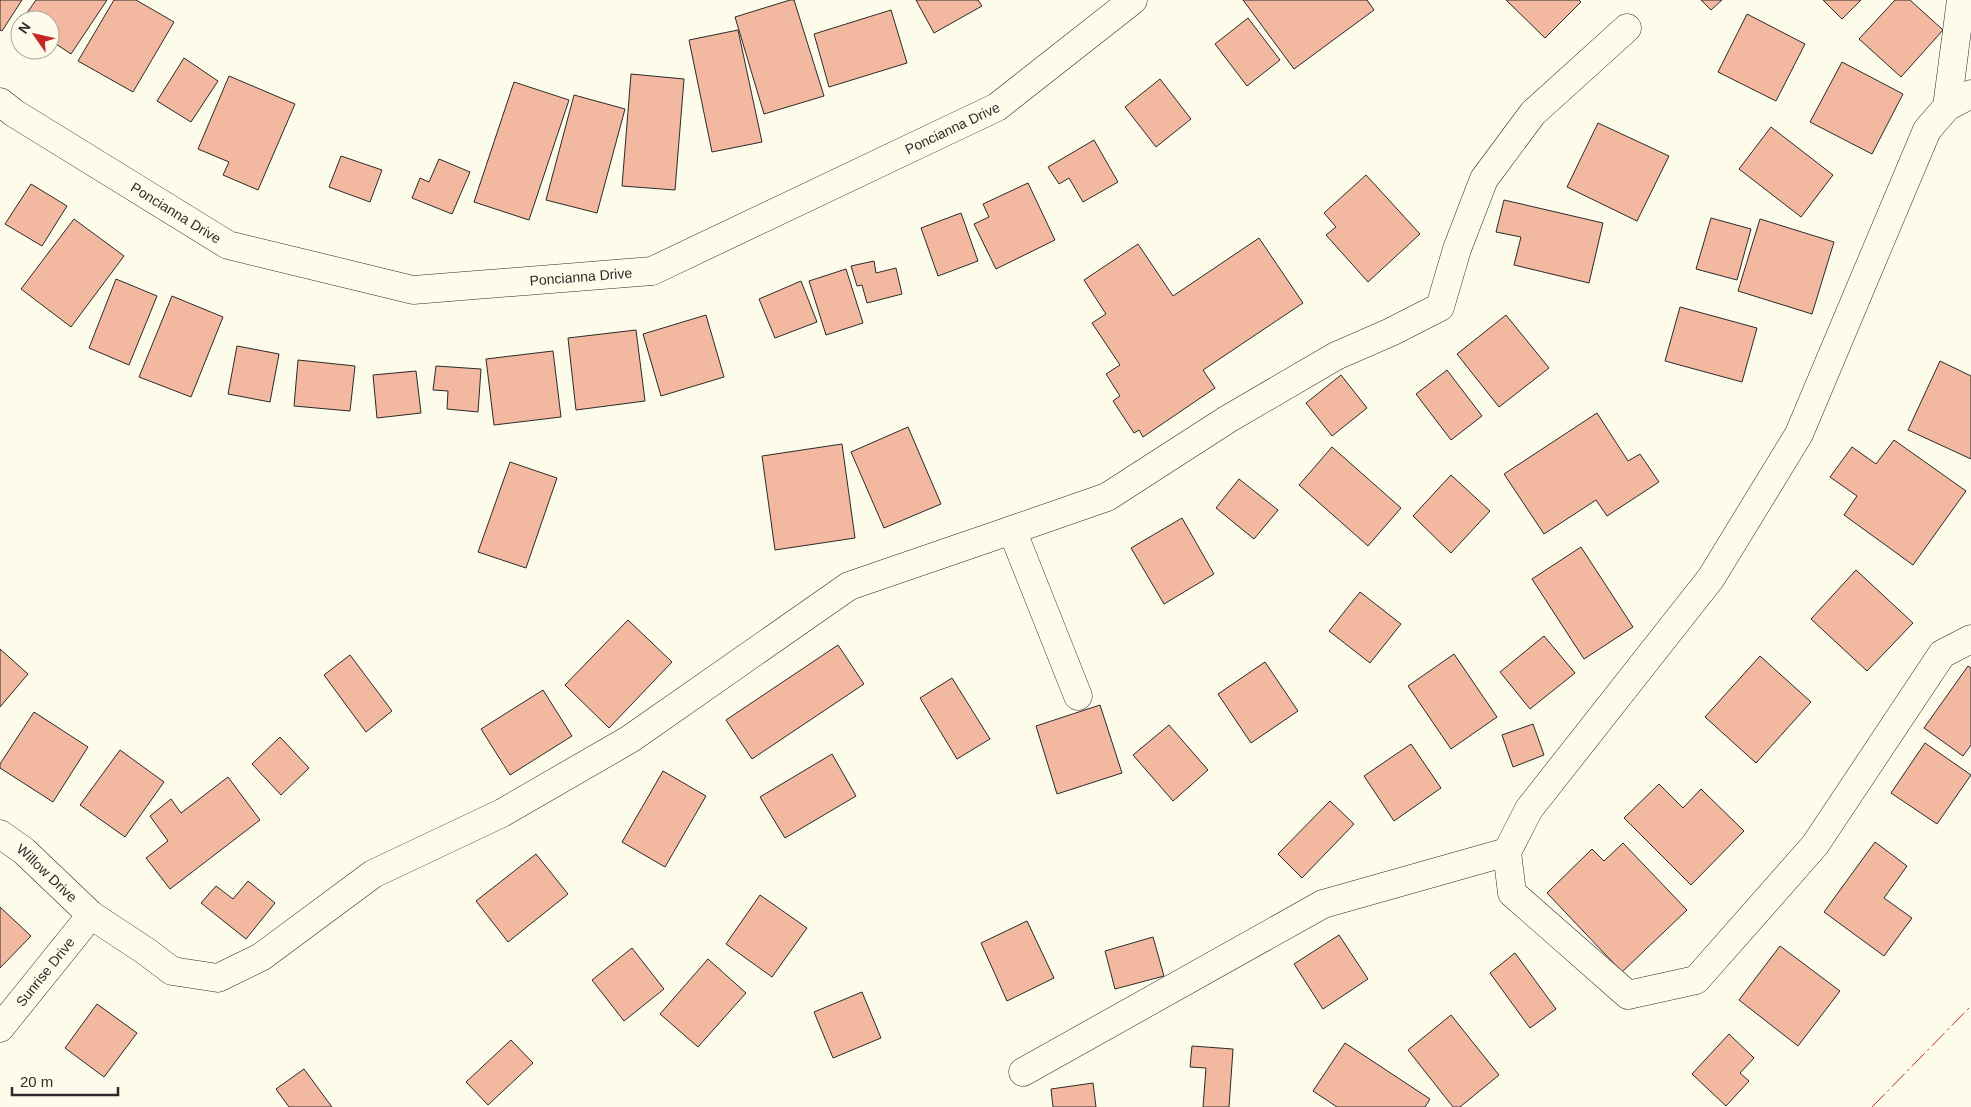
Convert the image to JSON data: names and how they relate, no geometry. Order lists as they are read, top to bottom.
{
  "streets": {
    "street": ["Poncianna Drive", "Willow Drive", "Sunrise Drive"]
  },
  "crossings": [
    ["Willow Drive", "Sunrise Drive"]
  ],
  "scale_bar": "20 m",
  "north": "top left"
}
